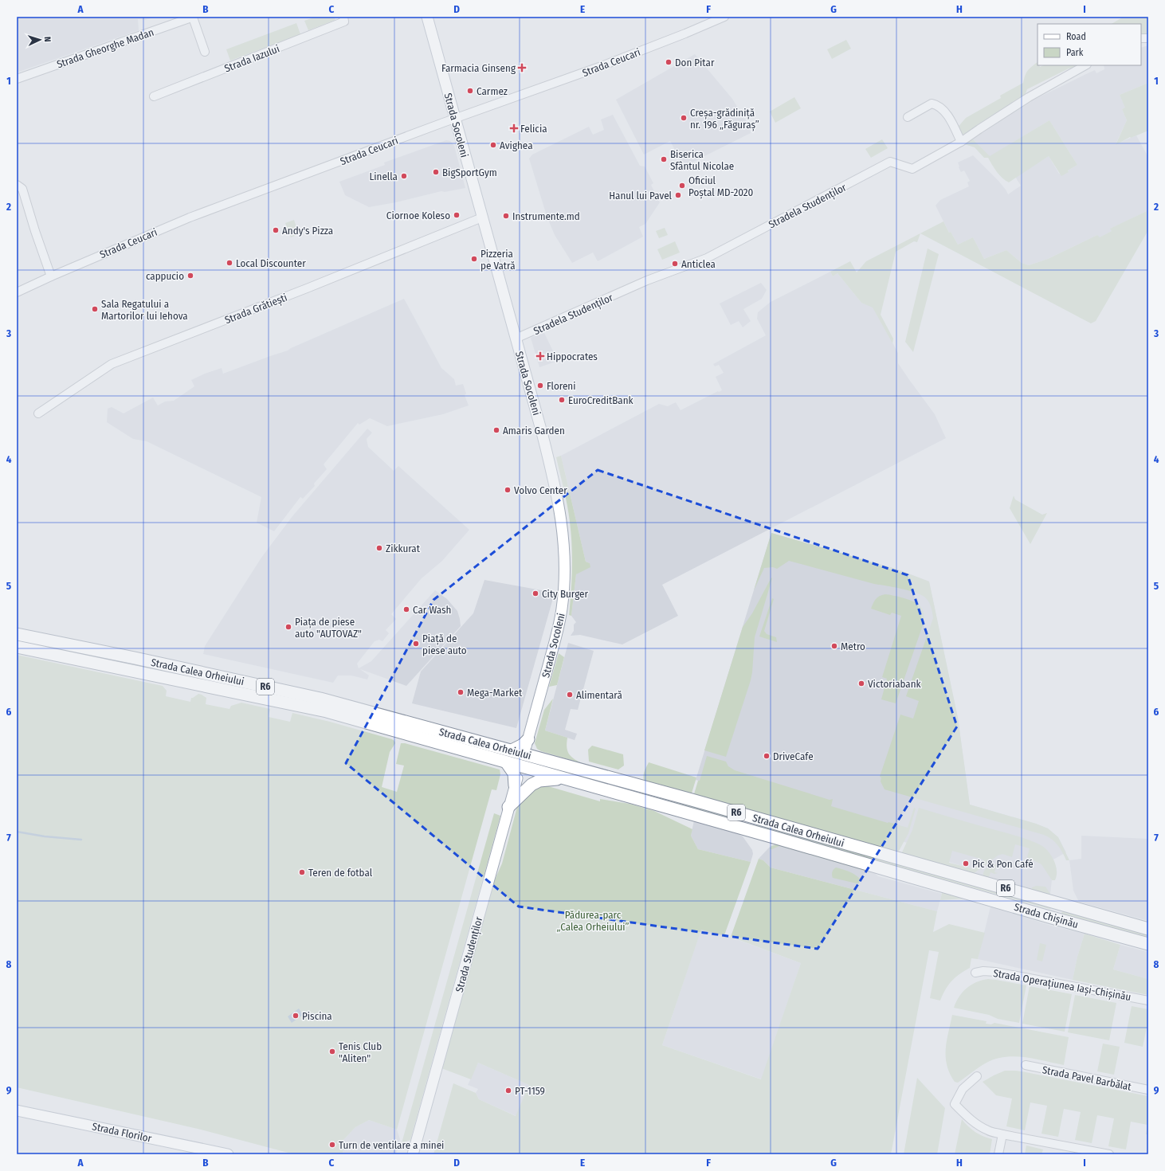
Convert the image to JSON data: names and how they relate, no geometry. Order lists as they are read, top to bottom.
{
  "streets": {
    "highway": ["Strada Calea Orheiului", "R6", "Strada Chișinău"],
    "main road": ["Strada Socoleni", "Strada Studenților", "Strada Florilor"],
    "street": [
      "Strada Gheorghe Madan",
      "Strada Iazului",
      "Strada Ceucari",
      "Stradela Studenților",
      "Strada Grătiești",
      "Strada Operațiunea Iași-Chișinău",
      "Strada Pavel Barbălat"
    ]
  },
  "crossings": [
    ["Strada Ceucari", "Strada Socoleni"],
    ["Strada Socoleni", "Stradela Studenților"],
    ["Strada Socoleni", "Strada Grătiești"],
    ["Strada Socoleni", "Strada Calea Orheiului"],
    ["Strada Socoleni", "Strada Studenților"],
    ["Strada Calea Orheiului", "Strada Chișinău"],
    ["Strada Calea Orheiului", "Strada Studenților"]
  ],
  "parks": ["Pădurea-parc „Calea Orheiului”"],
  "places": {
    "other": [
      "Don Pitar",
      "Carmez",
      "Creșa-grădiniță nr. 196 „Făguraș”",
      "Avighea",
      "Biserica Sfântul Nicolae",
      "BigSportGym",
      "Linella",
      "Oficiul Poștal MD-2020",
      "Hanul lui Pavel",
      "Ciornoe Koleso",
      "Instrumente.md",
      "Andy's Pizza",
      "Pizzeria pe Vatră",
      "Local Discounter",
      "Anticlea",
      "cappucio",
      "Sala Regatului a Martorilor lui Iehova",
      "Floreni",
      "EuroCreditBank",
      "Amaris Garden",
      "Volvo Center",
      "Zikkurat",
      "City Burger",
      "Car Wash",
      "Piața de piese auto \"AUTOVAZ\"",
      "Piață de piese auto",
      "Metro",
      "Victoriabank",
      "Mega-Market",
      "Alimentară",
      "DriveCafe",
      "Pic & Pon Café",
      "Teren de fotbal",
      "Piscina",
      "Tenis Club \"Aliten\"",
      "PT-1159",
      "Turn de ventilare a minei"
    ],
    "health": ["Farmacia Ginseng", "Felicia", "Hippocrates"]
  },
  "legend": ["Road", "Park"],
  "north": "right",
  "grid": {
    "columns": [
      "A",
      "B",
      "C",
      "D",
      "E",
      "F",
      "G",
      "H",
      "I"
    ],
    "rows": [
      "1",
      "2",
      "3",
      "4",
      "5",
      "6",
      "7",
      "8",
      "9"
    ]
  }
}
